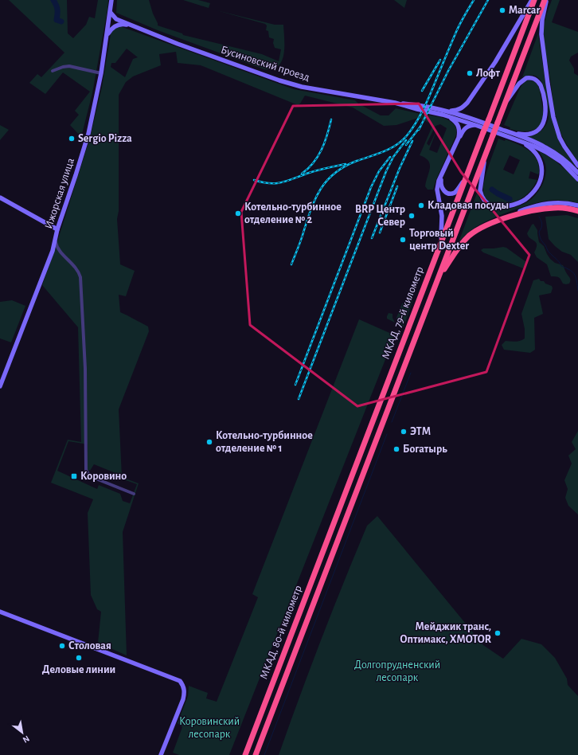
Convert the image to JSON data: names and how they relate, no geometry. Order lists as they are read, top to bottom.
{
  "streets": {
    "highway": ["МКАД, 79-й километр", "МКАД, 80-й километр"],
    "main road": ["Бусиновский проезд", "Ижорская улица"]
  },
  "crossings": [
    ["Бусиновский проезд", "Ижорская улица"],
    ["МКАД, 79-й километр", "МКАД, 80-й километр"]
  ],
  "parks": ["Долгопрудненский лесопарк", "Коровинский лесопарк"],
  "places": {
    "other": [
      "Marcar",
      "Лофт",
      "Sergio Pizza",
      "Кладовая посуды",
      "Котельно-турбинное отделение № 2",
      "BRP Центр Север",
      "Торговый центр Dexter",
      "ЭТМ",
      "Котельно-турбинное отделение № 1",
      "Богатырь",
      "Мейджик транс, Оптимакс, XMOTOR",
      "Столовая",
      "Деловые линии"
    ],
    "transit": ["Коровино"]
  },
  "north": "bottom right"
}
